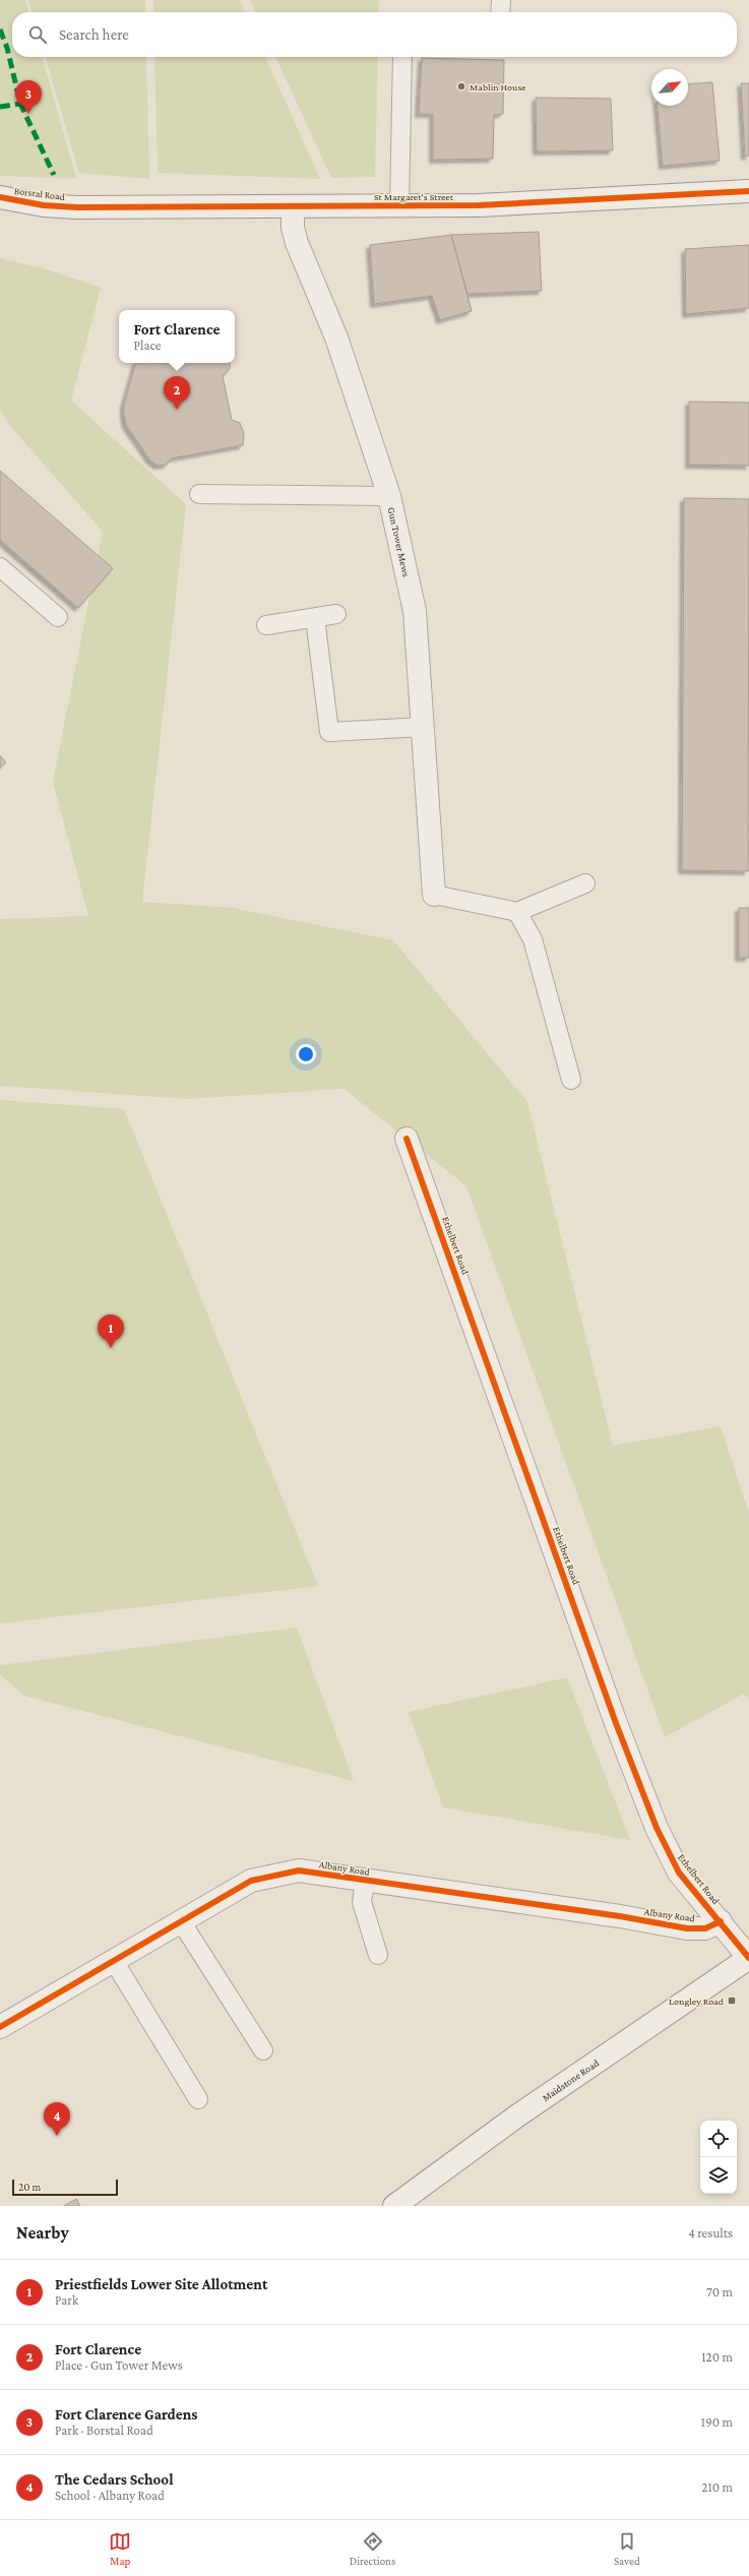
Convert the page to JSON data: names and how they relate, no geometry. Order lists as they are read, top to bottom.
{
  "streets": {
    "street": [
      "Borstal Road",
      "St Margaret's Street",
      "Gun Tower Mews",
      "Ethelbert Road",
      "Albany Road",
      "Maidstone Road"
    ]
  },
  "crossings": [
    ["Borstal Road", "St Margaret's Street"],
    ["St Margaret's Street", "Gun Tower Mews"],
    ["Ethelbert Road", "Albany Road"],
    ["Ethelbert Road", "Maidstone Road"]
  ],
  "places": {
    "other": ["Mablin House"],
    "transit": ["Longley Road"]
  },
  "scale_bar": "20 m",
  "north": "top right",
  "page": {
    "search": "Search here",
    "pins": [
      "3",
      "2",
      "1",
      "4"
    ],
    "popup": ["Fort Clarence", "Place"],
    "scale": "20 m",
    "heading": ["Nearby", "4 results"],
    "list": [
      {
        "mark": "1",
        "name": "Priestfields Lower Site Allotment",
        "note": "Park",
        "value": "70 m"
      },
      {
        "mark": "2",
        "name": "Fort Clarence",
        "note": "Place · Gun Tower Mews",
        "value": "120 m"
      },
      {
        "mark": "3",
        "name": "Fort Clarence Gardens",
        "note": "Park · Borstal Road",
        "value": "190 m"
      },
      {
        "mark": "4",
        "name": "The Cedars School",
        "note": "School · Albany Road",
        "value": "210 m"
      }
    ],
    "nav": ["Map", "Directions", "Saved"]
  }
}
